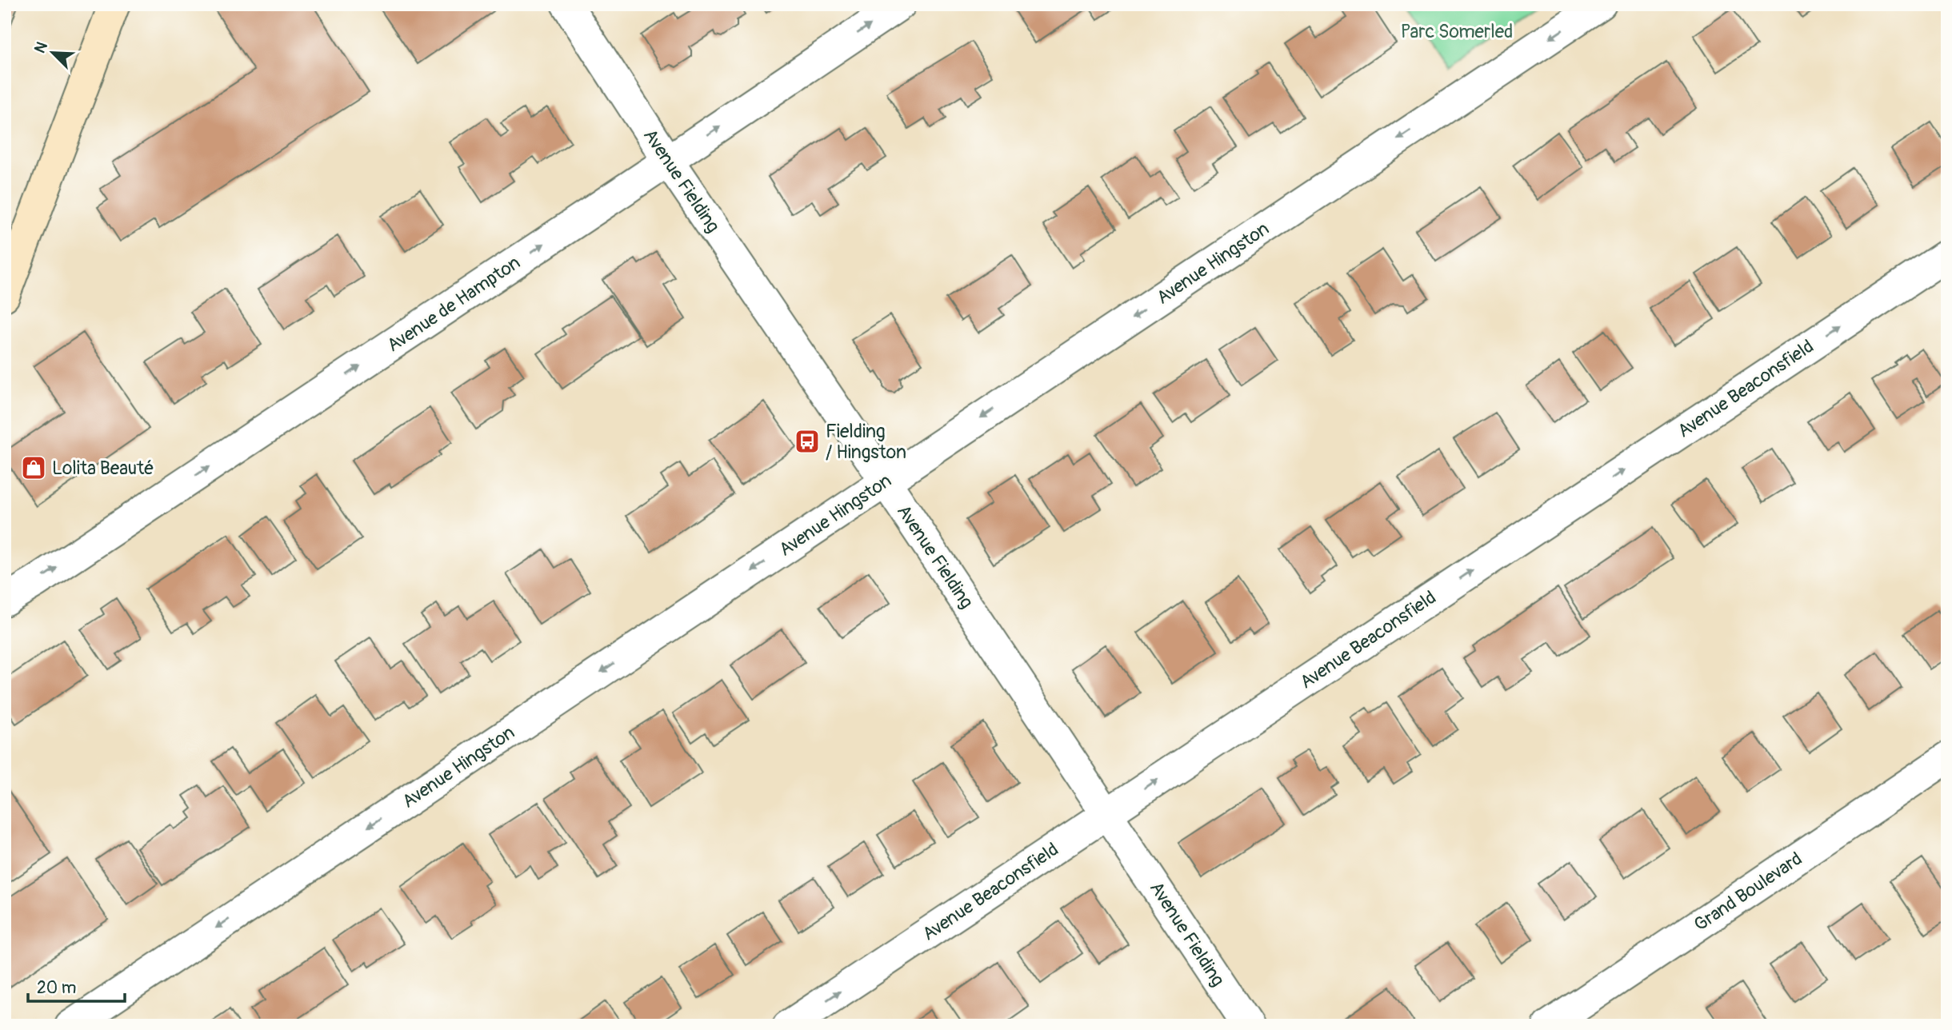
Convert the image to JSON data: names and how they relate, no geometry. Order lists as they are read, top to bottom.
{
  "streets": {
    "street": [
      "Avenue Fielding",
      "Avenue Hingston",
      "Avenue de Hampton",
      "Avenue Beaconsfield",
      "Grand Boulevard"
    ]
  },
  "crossings": [
    ["Avenue Fielding", "Avenue Hingston"],
    ["Avenue Fielding", "Avenue de Hampton"],
    ["Avenue Fielding", "Avenue Beaconsfield"]
  ],
  "one_way": ["Avenue Hingston", "Avenue de Hampton", "Avenue Beaconsfield"],
  "parks": ["Parc Somerled"],
  "places": {
    "bus stop": ["Fielding / Hingston"],
    "shop": ["Lolita Beauté"]
  },
  "scale_bar": "20 m",
  "north": "top left"
}
